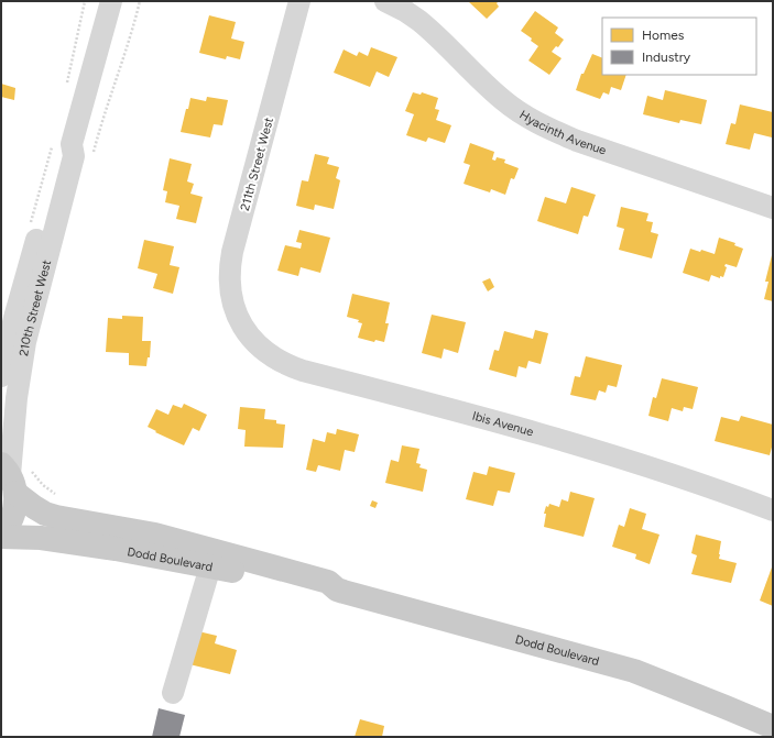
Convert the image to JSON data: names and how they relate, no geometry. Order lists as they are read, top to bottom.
{
  "streets": {
    "main road": ["Dodd Boulevard"],
    "street": [
      "Hyacinth Avenue",
      "211th Street West",
      "210th Street West",
      "Ibis Avenue"
    ]
  },
  "crossings": [
    ["211th Street West", "Ibis Avenue"],
    ["210th Street West", "Dodd Boulevard"]
  ],
  "legend": ["Homes", "Industry"]
}
